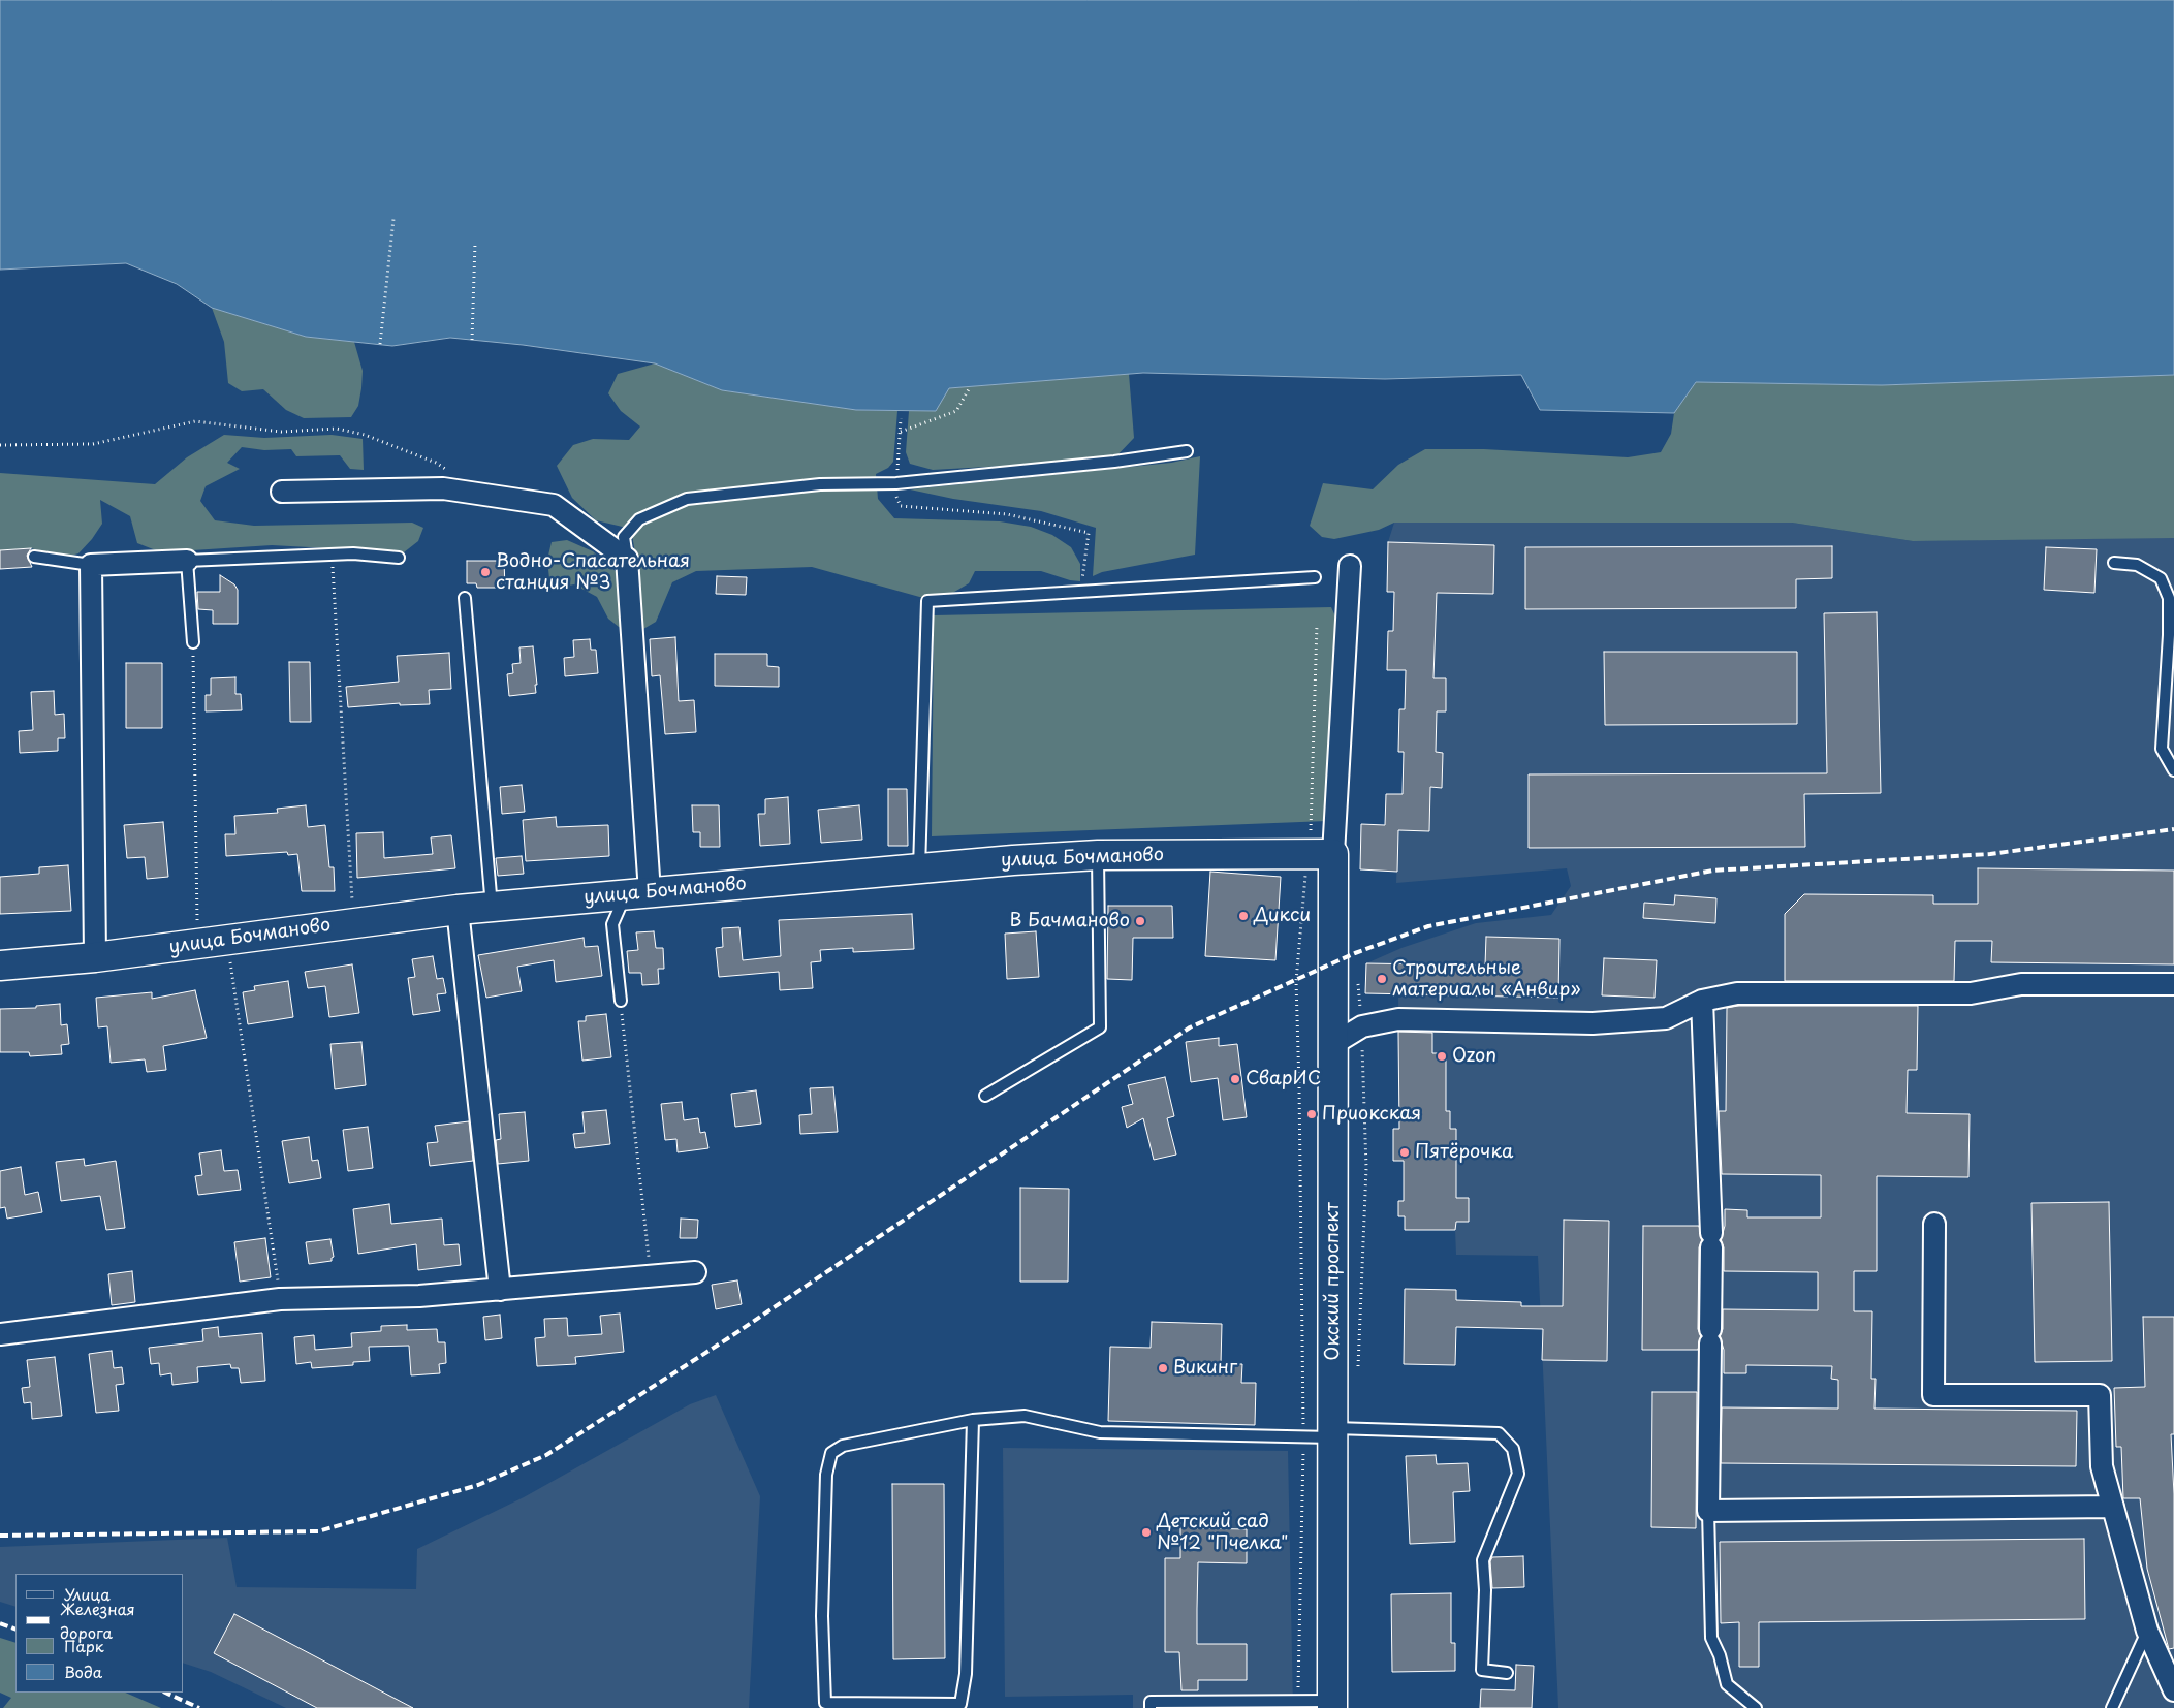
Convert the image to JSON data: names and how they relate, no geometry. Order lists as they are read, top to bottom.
{
  "streets": {
    "main road": ["улица Бочманово", "Окский проспект"]
  },
  "crossings": [
    ["улица Бочманово", "Окский проспект"]
  ],
  "places": [
    "Водно-Спасательная станция №3",
    "Дикси",
    "В Бачманово",
    "Строительные материалы «Анвир»",
    "Ozon",
    "СварИС",
    "Приокская",
    "Пятёрочка",
    "Викинг",
    "Детский сад №12 \"Пчелка\""
  ],
  "legend": [
    "Улица",
    "Железная дорога",
    "Парк",
    "Вода"
  ]
}
